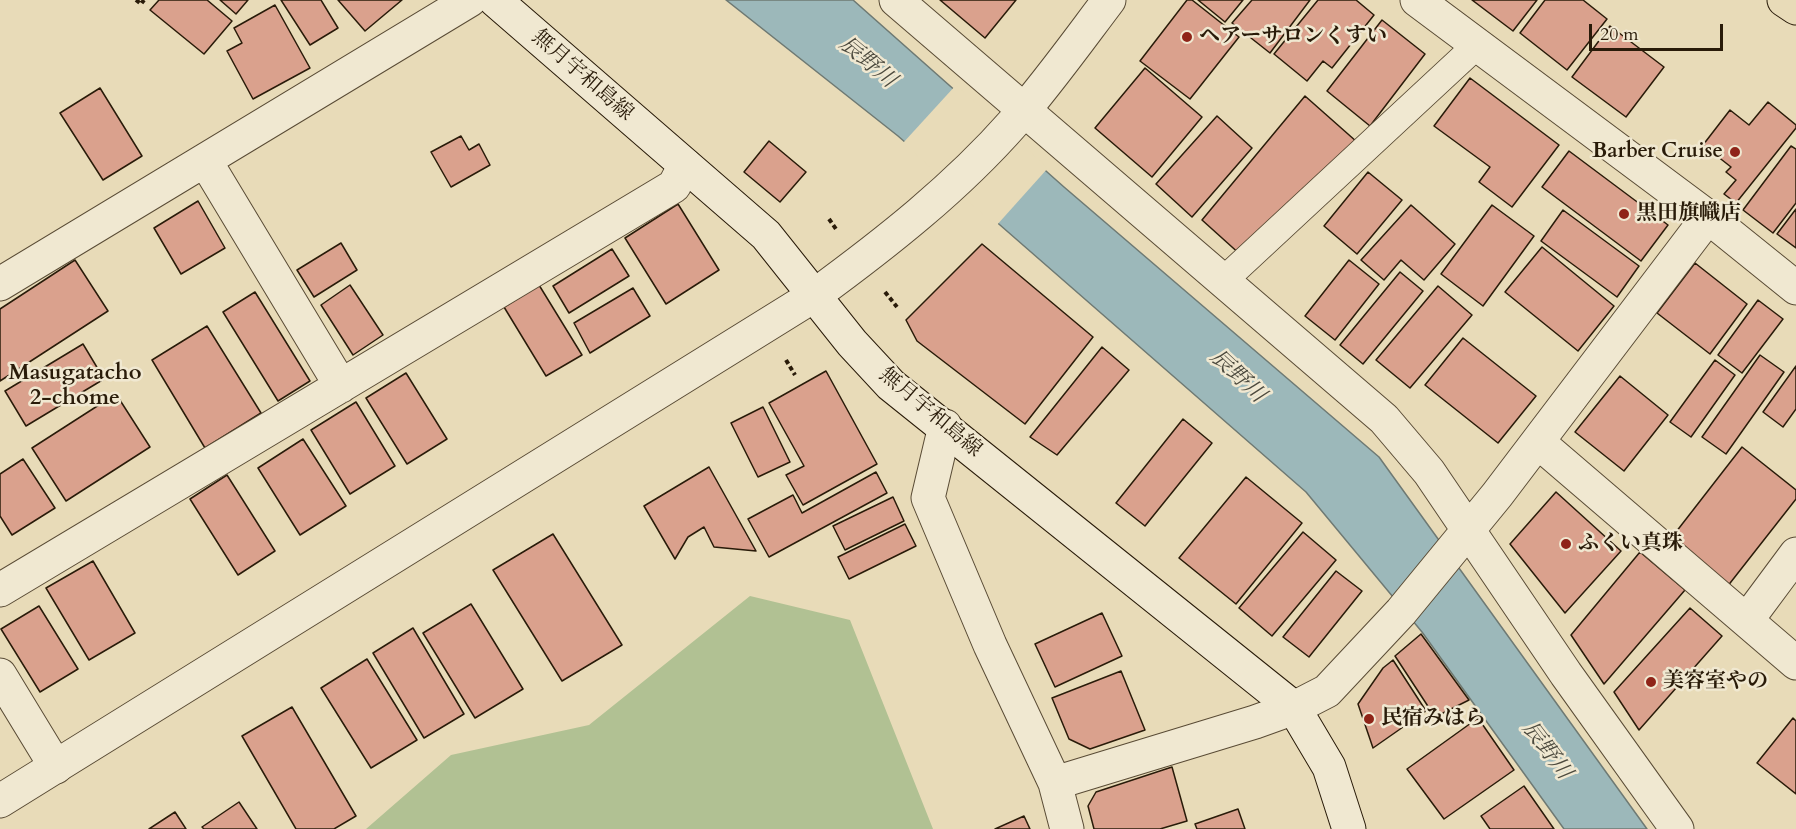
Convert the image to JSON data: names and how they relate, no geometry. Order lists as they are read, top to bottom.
{
  "streets": {
    "street": ["無月宇和島線"]
  },
  "districts": ["Masugatacho 2-chome"],
  "water": ["辰野川"],
  "places": [
    "ヘアーサロンくすい",
    "Barber Cruise",
    "黒田旗幟店",
    "ふくい真珠",
    "美容室やの",
    "民宿みはら"
  ],
  "scale_bar": "20 m"
}
